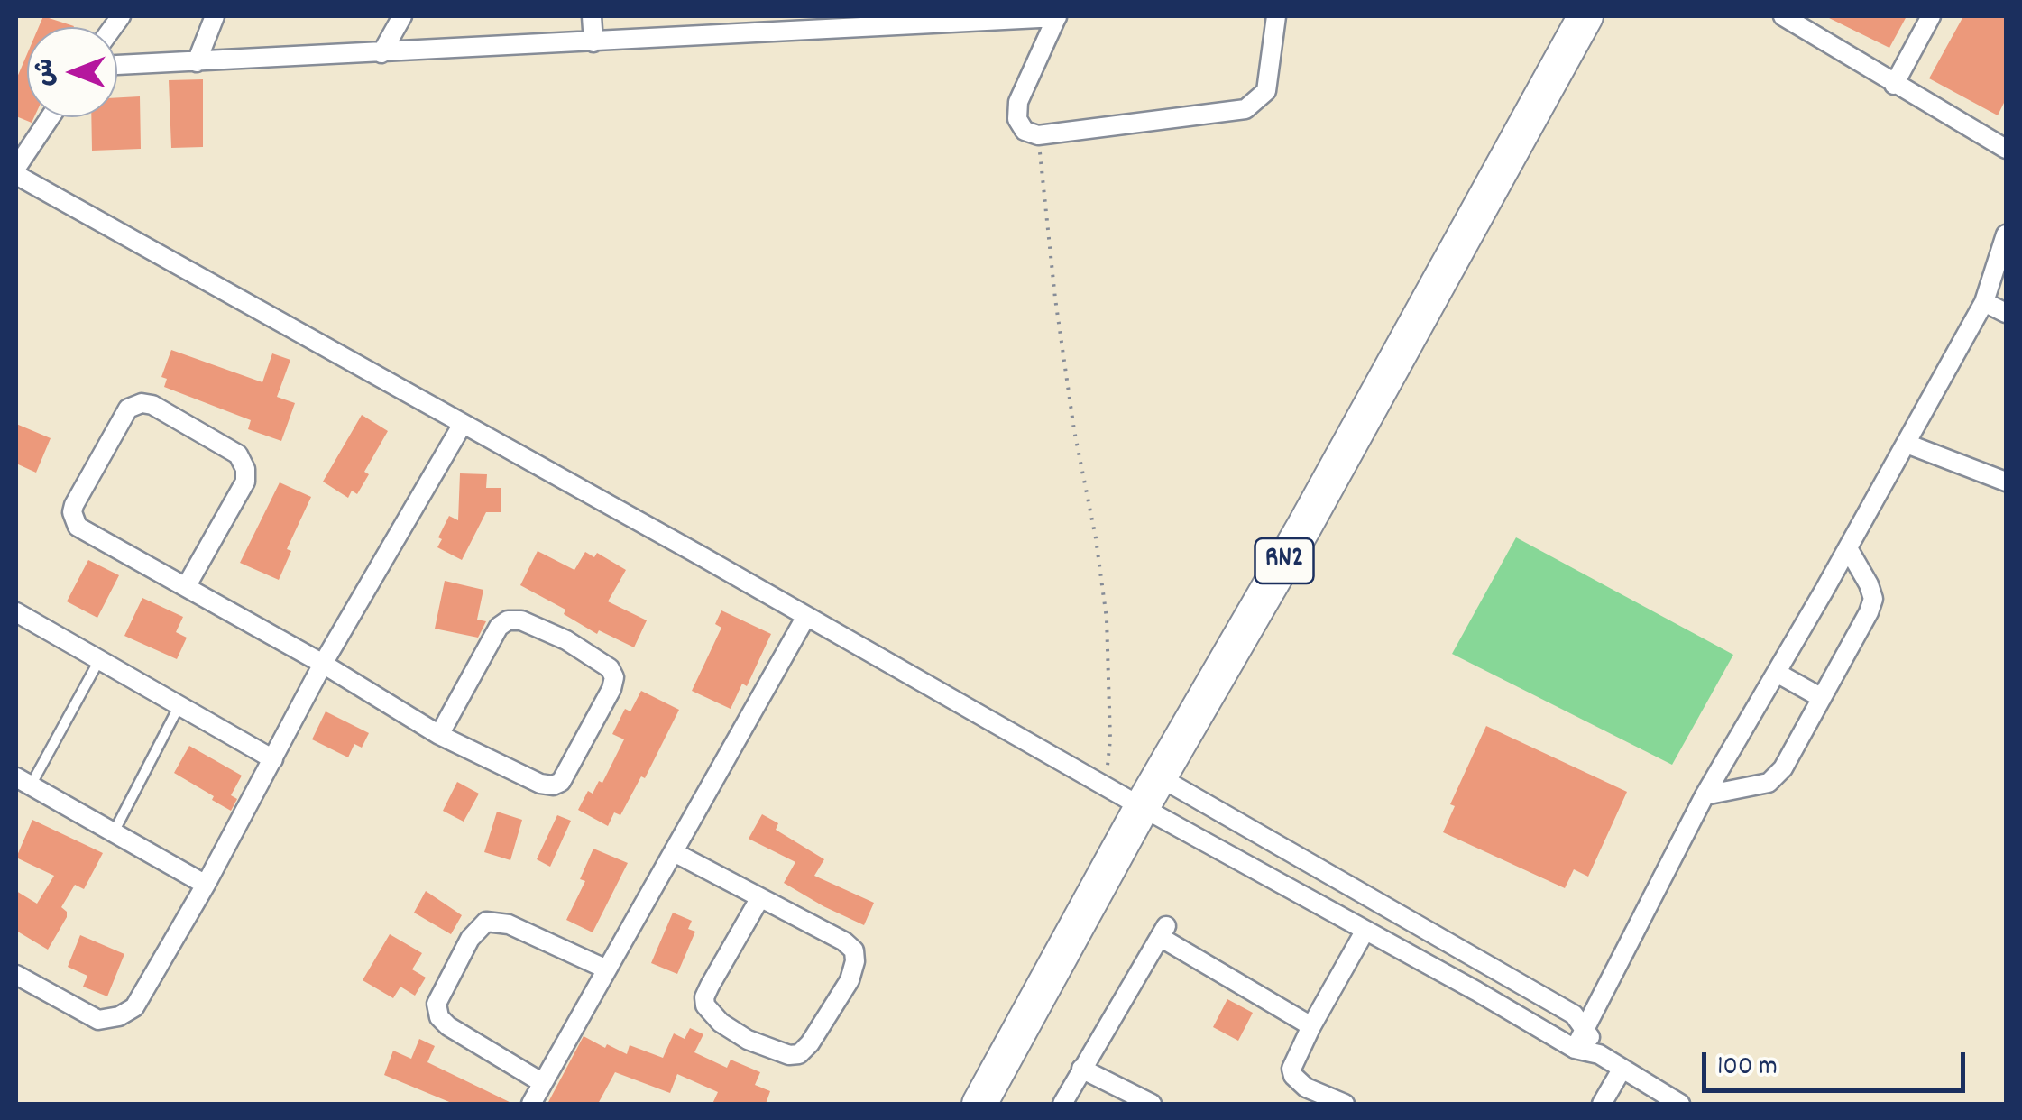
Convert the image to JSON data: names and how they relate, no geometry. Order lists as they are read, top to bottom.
{
  "streets": {
    "highway": ["RN2"]
  },
  "scale_bar": "100 m",
  "north": "left"
}
